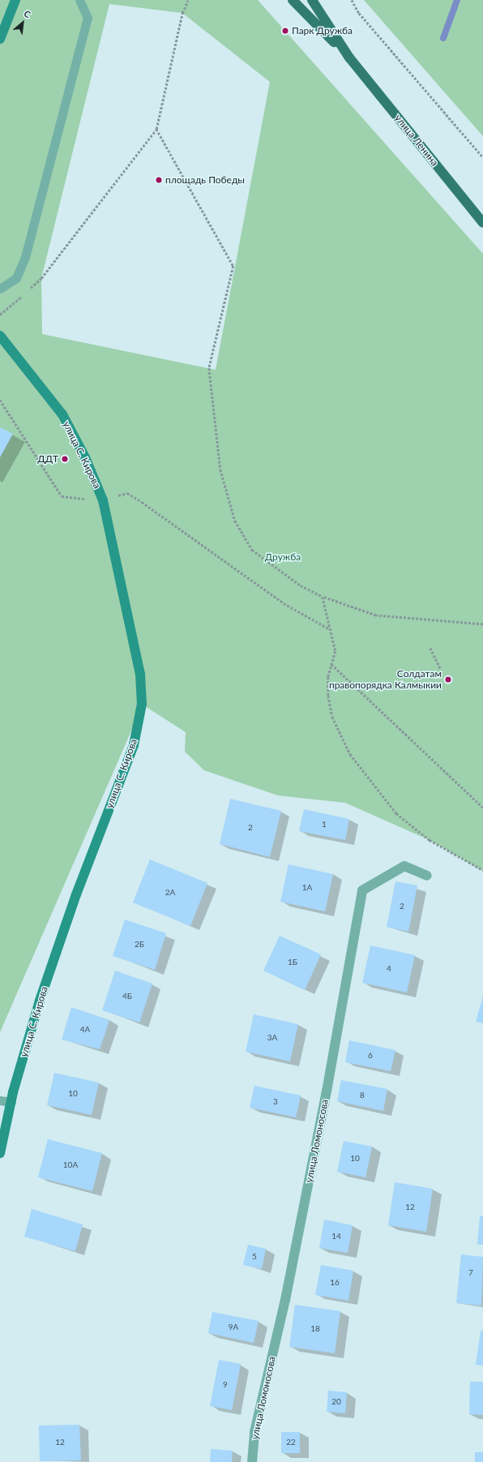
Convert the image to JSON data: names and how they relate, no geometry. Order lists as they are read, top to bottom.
{
  "streets": {
    "main road": ["улица Ленина", "улица С. Кирова"],
    "street": ["улица Ломоносова"]
  },
  "parks": ["Дружба"],
  "places": [
    "Парк Дружба",
    "площадь Победы",
    "ДДТ",
    "Солдатам правопорядка Калмыкии"
  ],
  "house_numbers": [
    "1",
    "2",
    "1А",
    "2А",
    "2",
    "2Б",
    "1Б",
    "4",
    "4Б",
    "4А",
    "3А",
    "6",
    "10",
    "8",
    "3",
    "10",
    "10А",
    "12",
    "14",
    "5",
    "7",
    "16",
    "9А",
    "18",
    "9",
    "20",
    "12",
    "22"
  ],
  "north": "top right"
}
